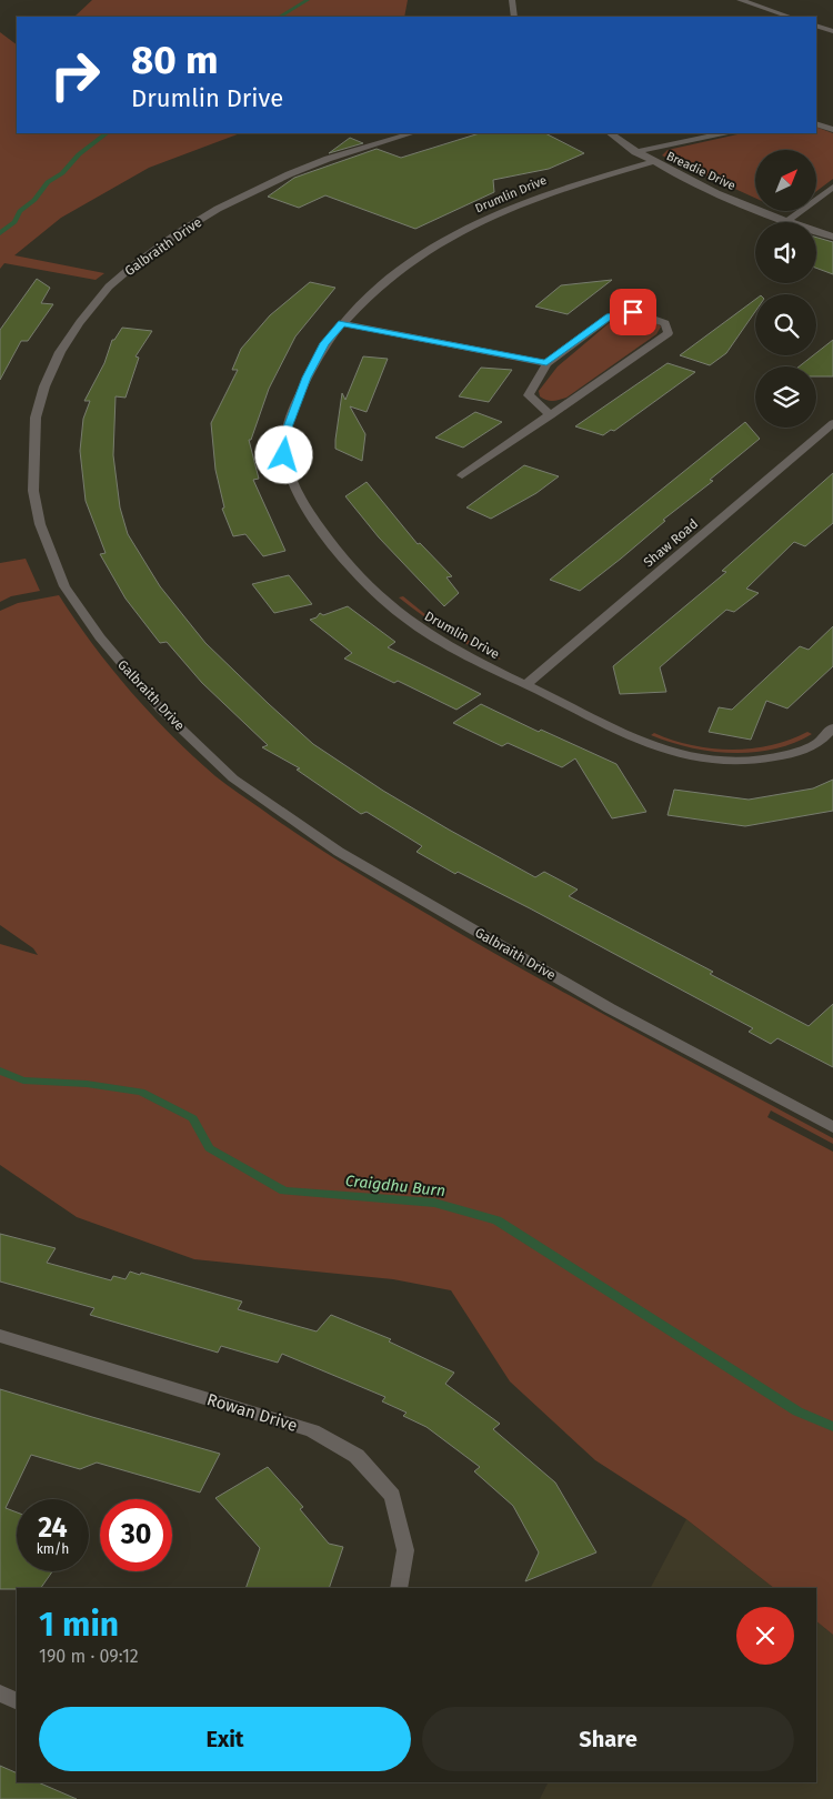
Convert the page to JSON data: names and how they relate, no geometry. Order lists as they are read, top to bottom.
{
  "streets": {
    "street": [
      "Breadie Drive",
      "Drumlin Drive",
      "Galbraith Drive",
      "Shaw Road",
      "Rowan Drive"
    ]
  },
  "crossings": [
    ["Breadie Drive", "Drumlin Drive"],
    ["Drumlin Drive", "Shaw Road"]
  ],
  "water": ["Craigdhu Burn"],
  "north": "top right",
  "page": {
    "turn": ["80 m", "Drumlin Drive"],
    "speed": "24 km/h",
    "limit": "30",
    "heading": ["1 min", "190 m · 09:12"],
    "buttons": ["Exit", "Share"]
  }
}
